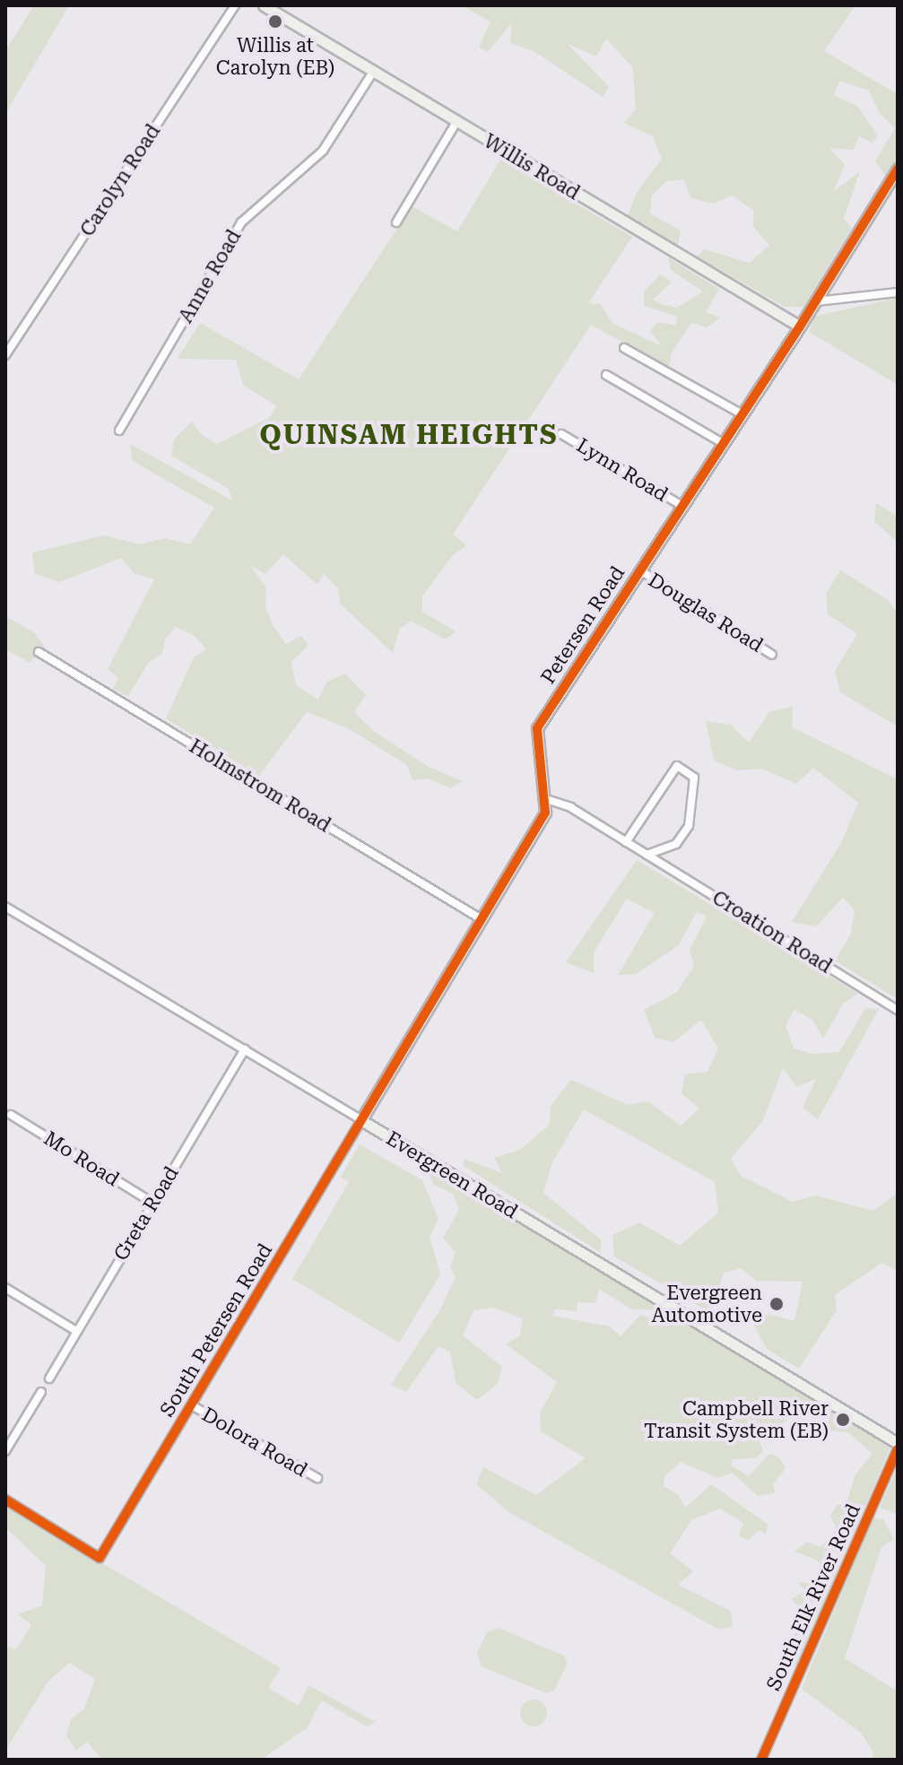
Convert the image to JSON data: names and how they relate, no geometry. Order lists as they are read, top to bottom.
{
  "streets": {
    "street": [
      "Willis Road",
      "Carolyn Road",
      "Anne Road",
      "Lynn Road",
      "Douglas Road",
      "Petersen Road",
      "Holmstrom Road",
      "Croation Road",
      "Mo Road",
      "Evergreen Road",
      "Greta Road",
      "South Petersen Road",
      "Dolora Road",
      "South Elk River Road"
    ]
  },
  "crossings": [
    ["Willis Road", "Anne Road"],
    ["Willis Road", "Petersen Road"],
    ["Lynn Road", "Petersen Road"],
    ["Douglas Road", "Petersen Road"],
    ["Petersen Road", "Holmstrom Road"],
    ["Petersen Road", "Croation Road"],
    ["Petersen Road", "Evergreen Road"],
    ["Petersen Road", "South Petersen Road"],
    ["Mo Road", "Greta Road"],
    ["Evergreen Road", "Greta Road"],
    ["Evergreen Road", "South Petersen Road"],
    ["South Petersen Road", "Dolora Road"]
  ],
  "districts": ["QUINSAM HEIGHTS"],
  "places": ["Willis at Carolyn (EB)", "Evergreen Automotive", "Campbell River Transit System (EB)"]
}
